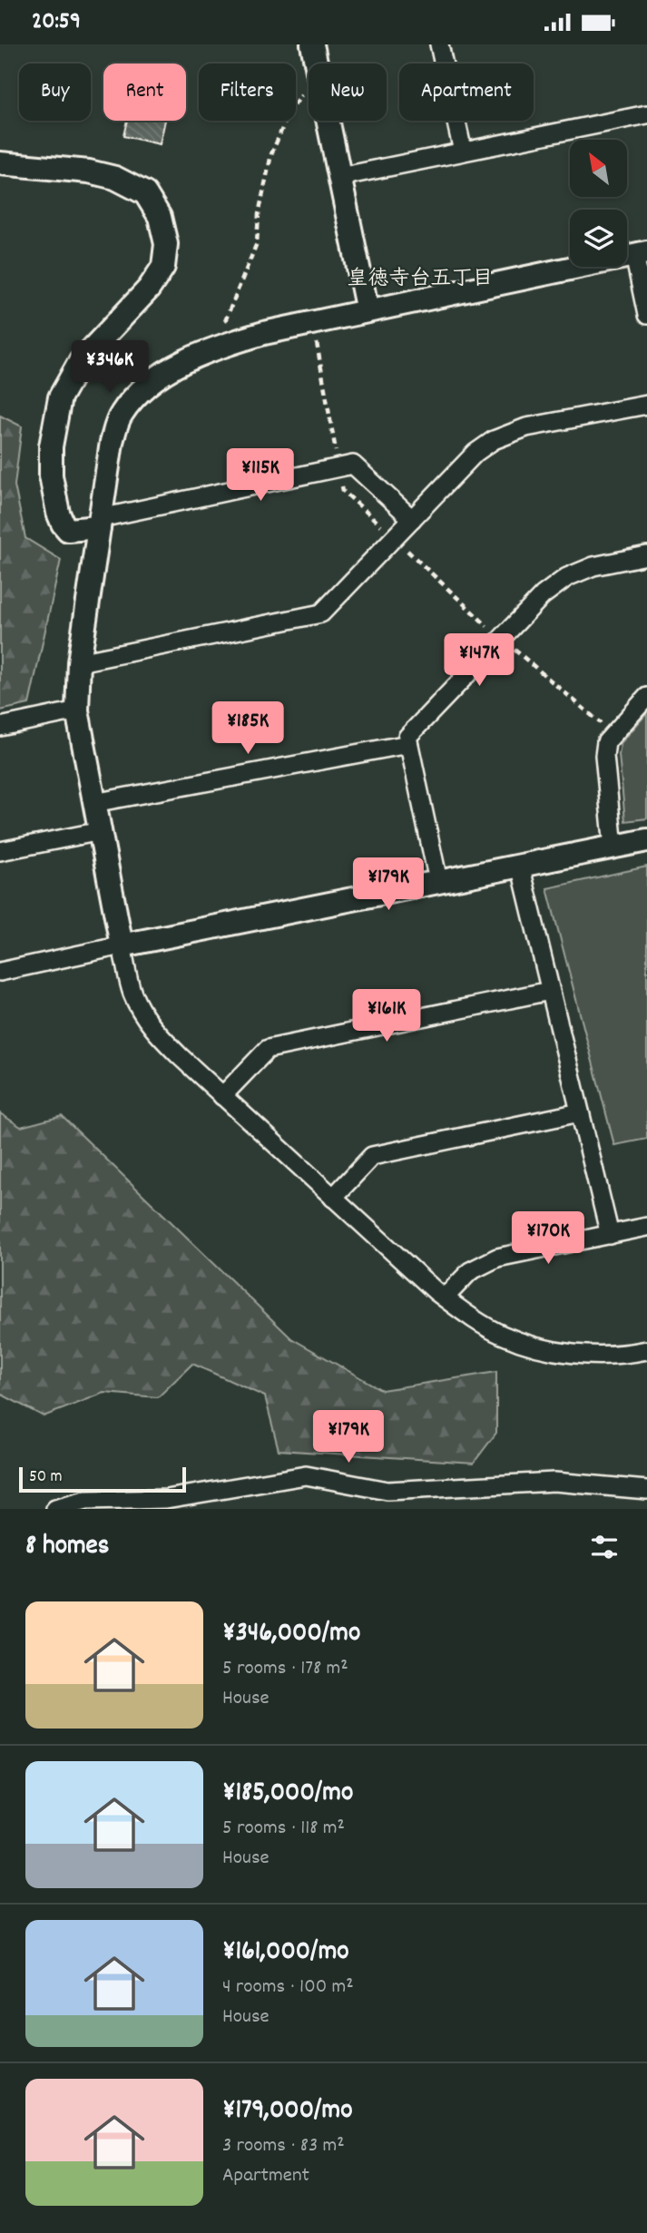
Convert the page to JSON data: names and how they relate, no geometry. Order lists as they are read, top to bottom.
{
  "districts": ["皇徳寺台五丁目"],
  "scale_bar": "50 m",
  "north": "top left",
  "page": {
    "status": "20:59",
    "chip": [
      "Buy",
      "Rent",
      "Filters",
      "New",
      "Apartment"
    ],
    "price": [
      "¥346K",
      "¥115K",
      "¥147K",
      "¥185K",
      "¥179K",
      "¥161K",
      "¥170K",
      "¥179K"
    ],
    "scale": "50 m",
    "heading": "8 homes",
    "list": [
      {
        "name": "¥346,000/mo",
        "note": "5 rooms · 178 m² · House"
      },
      {
        "name": "¥185,000/mo",
        "note": "5 rooms · 118 m² · House"
      },
      {
        "name": "¥161,000/mo",
        "note": "4 rooms · 100 m² · House"
      },
      {
        "name": "¥179,000/mo",
        "note": "3 rooms · 83 m² · Apartment"
      }
    ]
  }
}
